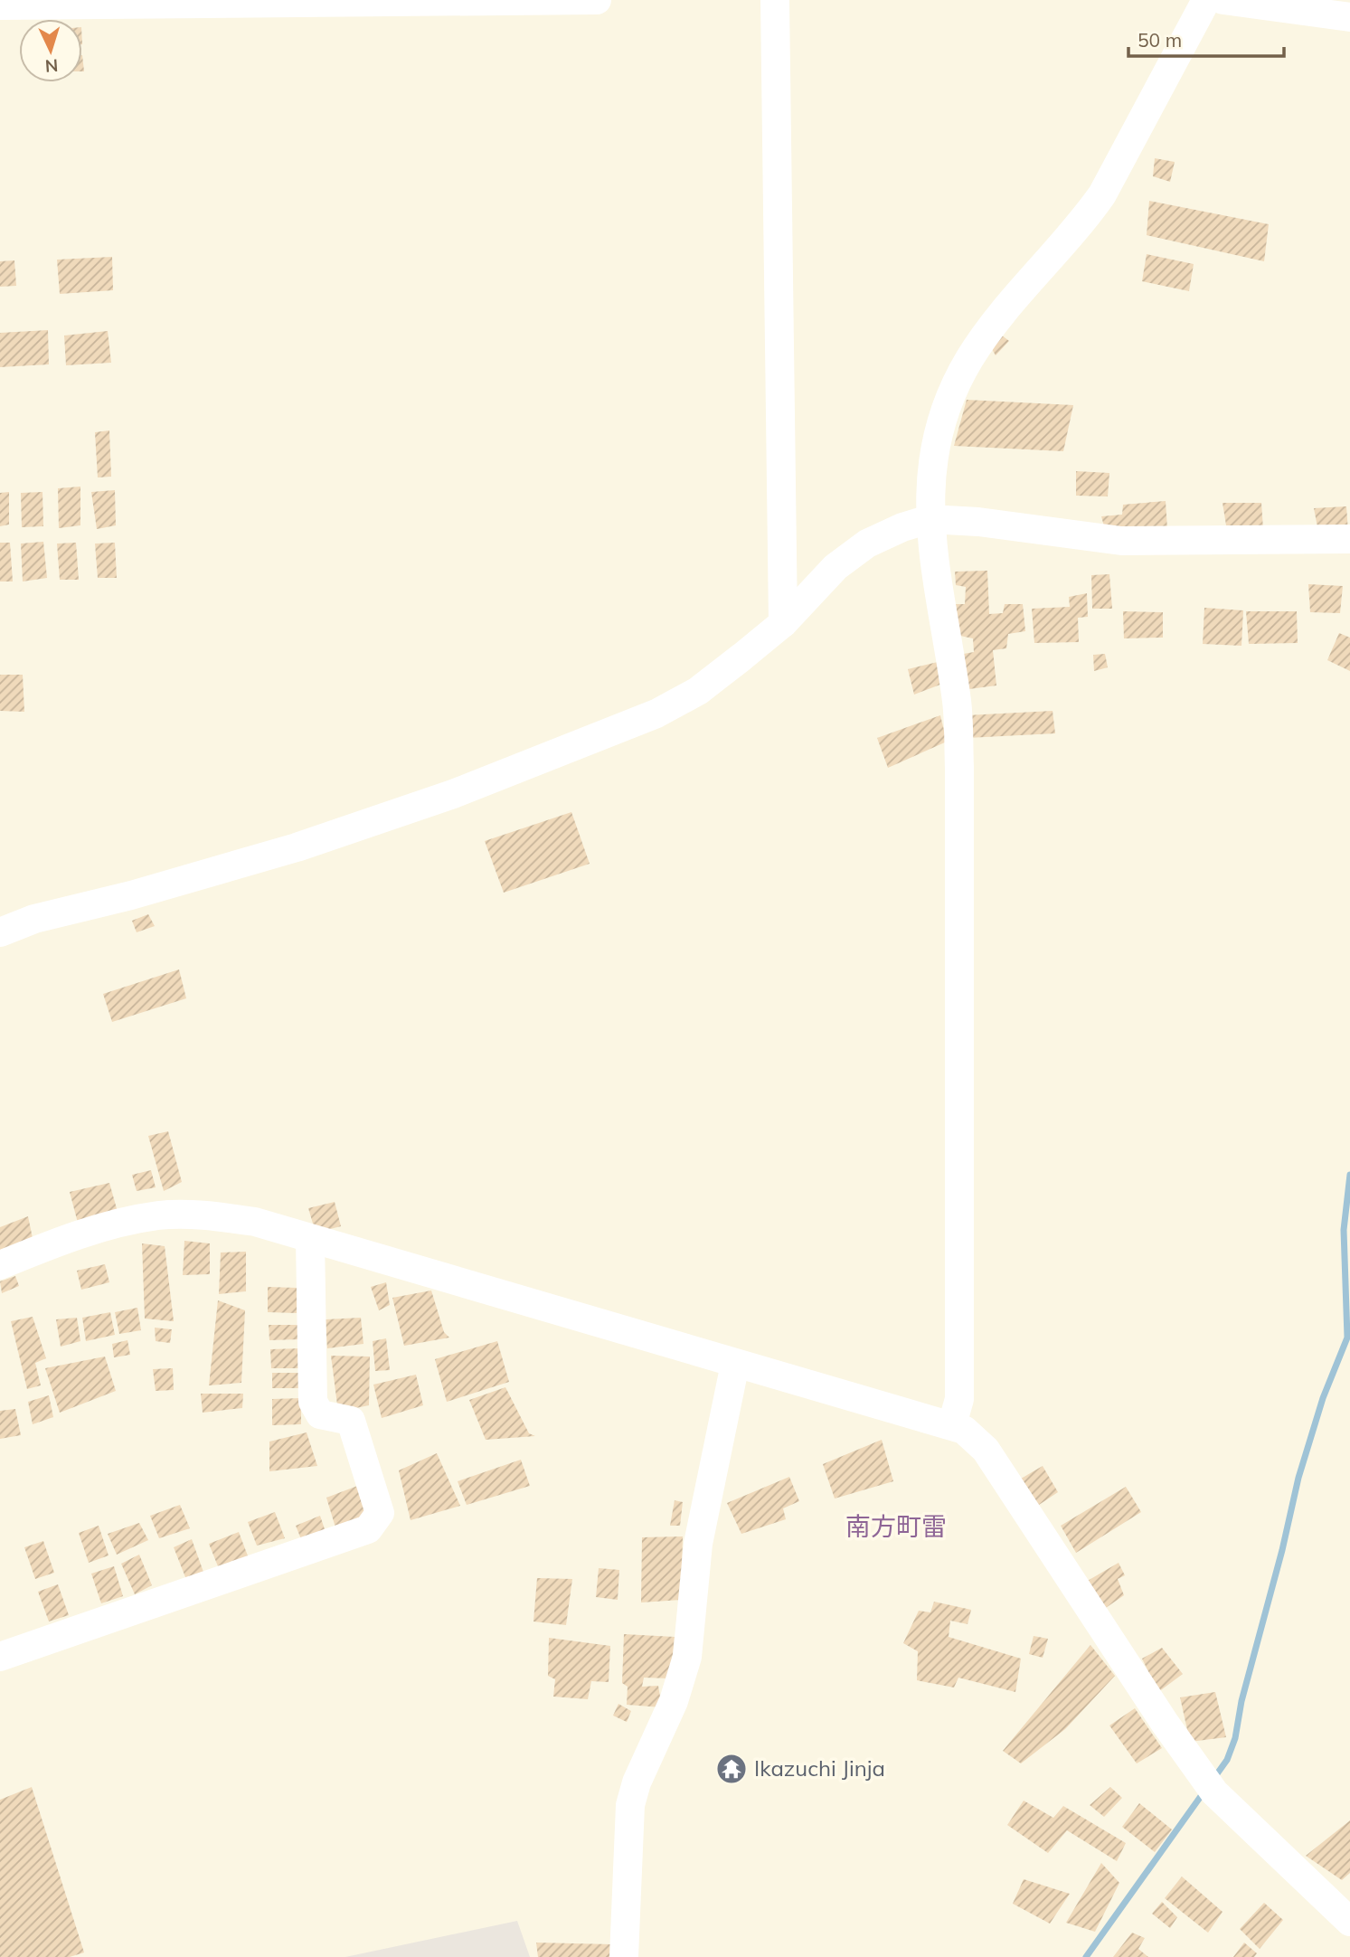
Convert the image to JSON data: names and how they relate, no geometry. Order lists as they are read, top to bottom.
{
  "districts": ["南方町雷"],
  "places": {
    "temple": ["Ikazuchi Jinja"]
  },
  "scale_bar": "50 m",
  "north": "bottom"
}
